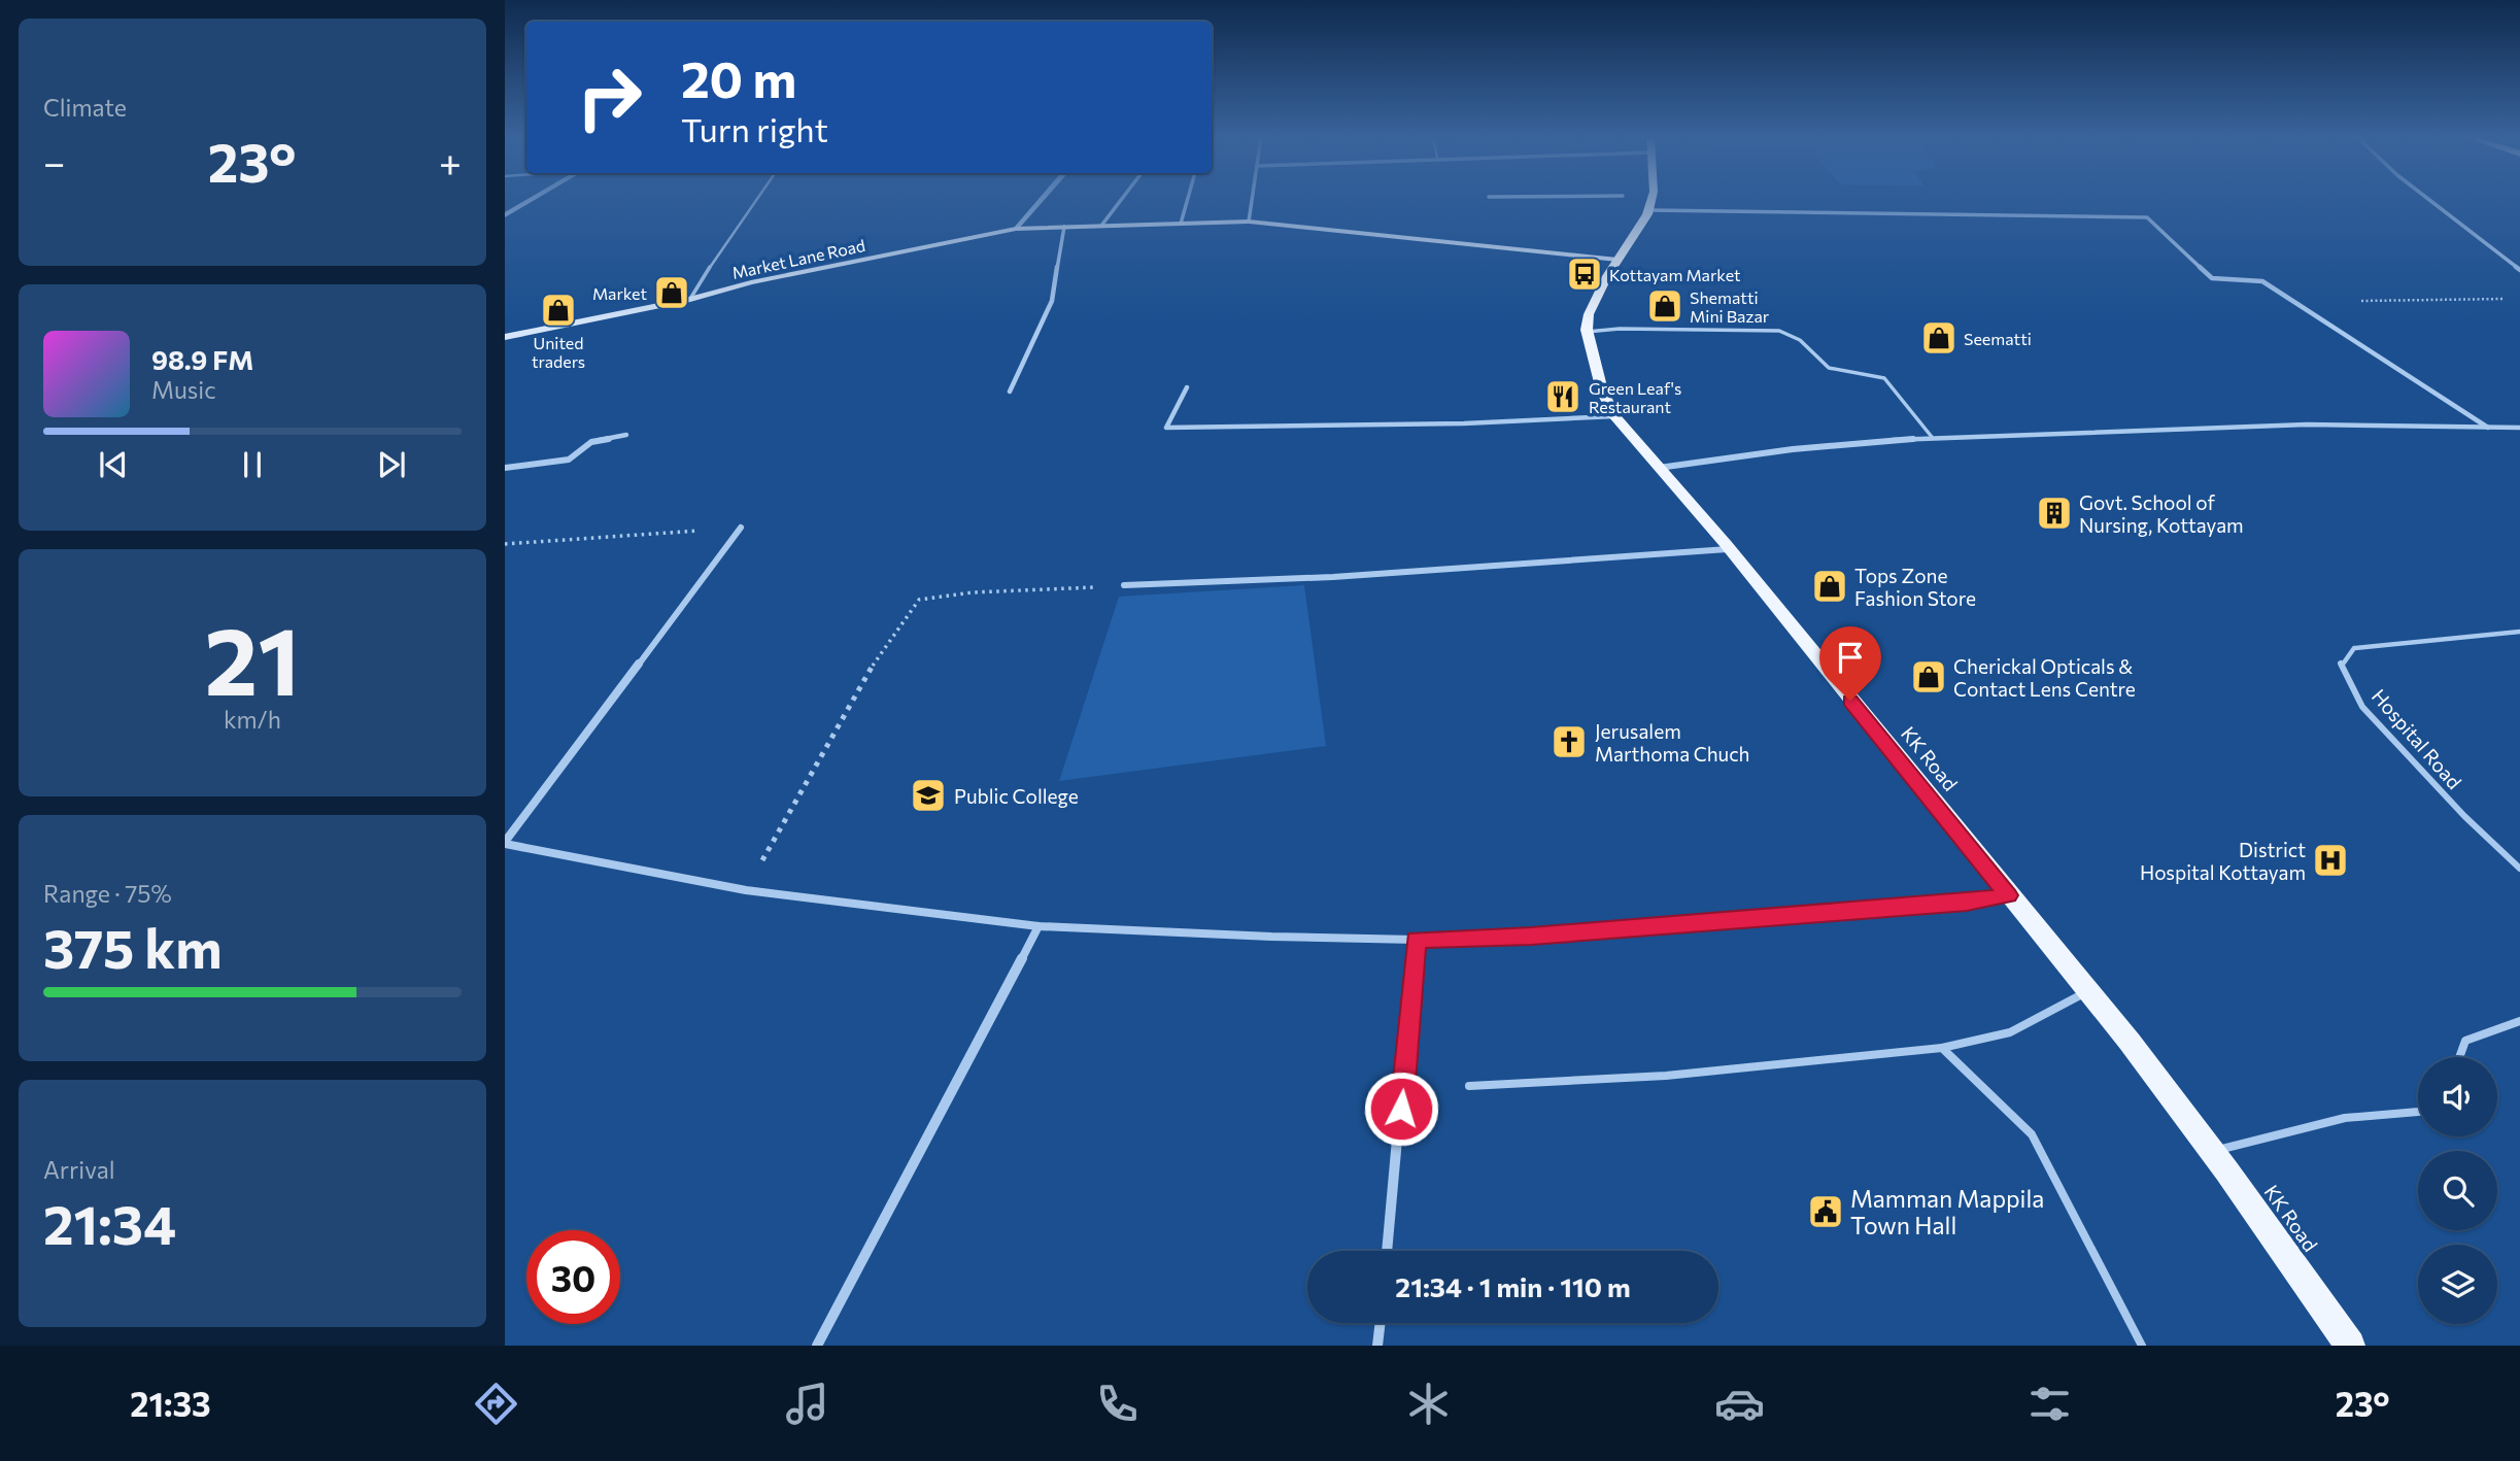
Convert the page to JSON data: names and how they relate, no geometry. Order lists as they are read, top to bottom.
{
  "streets": {
    "main road": ["Market Lane Road", "KK Road"],
    "lane": ["Hospital Road"]
  },
  "places": {
    "bus stop": ["Kottayam Market"],
    "shop": [
      "Market",
      "Shematti Mini Bazar",
      "United traders",
      "Seematti",
      "Tops Zone Fashion Store",
      "Cherickal Opticals & Contact Lens Centre"
    ],
    "restaurant": ["Green Leaf's Restaurant"],
    "building": ["Govt. School of Nursing, Kottayam"],
    "church": ["Jerusalem Marthoma Chuch"],
    "school or university": ["Public College"],
    "hospital": ["District Hospital Kottayam"],
    "public building": ["Mamman Mappila Town Hall"]
  },
  "page": {
    "tile": [
      "Climate",
      ["21", "km/h"],
      ["Range · 75%", "375 km"],
      ["Arrival", "21:34"]
    ],
    "turn": ["20 m", "Turn right"],
    "heat": ["−", "23°", "+"],
    "song": ["98.9 FM", "Music"],
    "limit": "30",
    "trip": "21:34 · 1 min · 110 m",
    "tabs": ["21:33", "23°"]
  }
}
